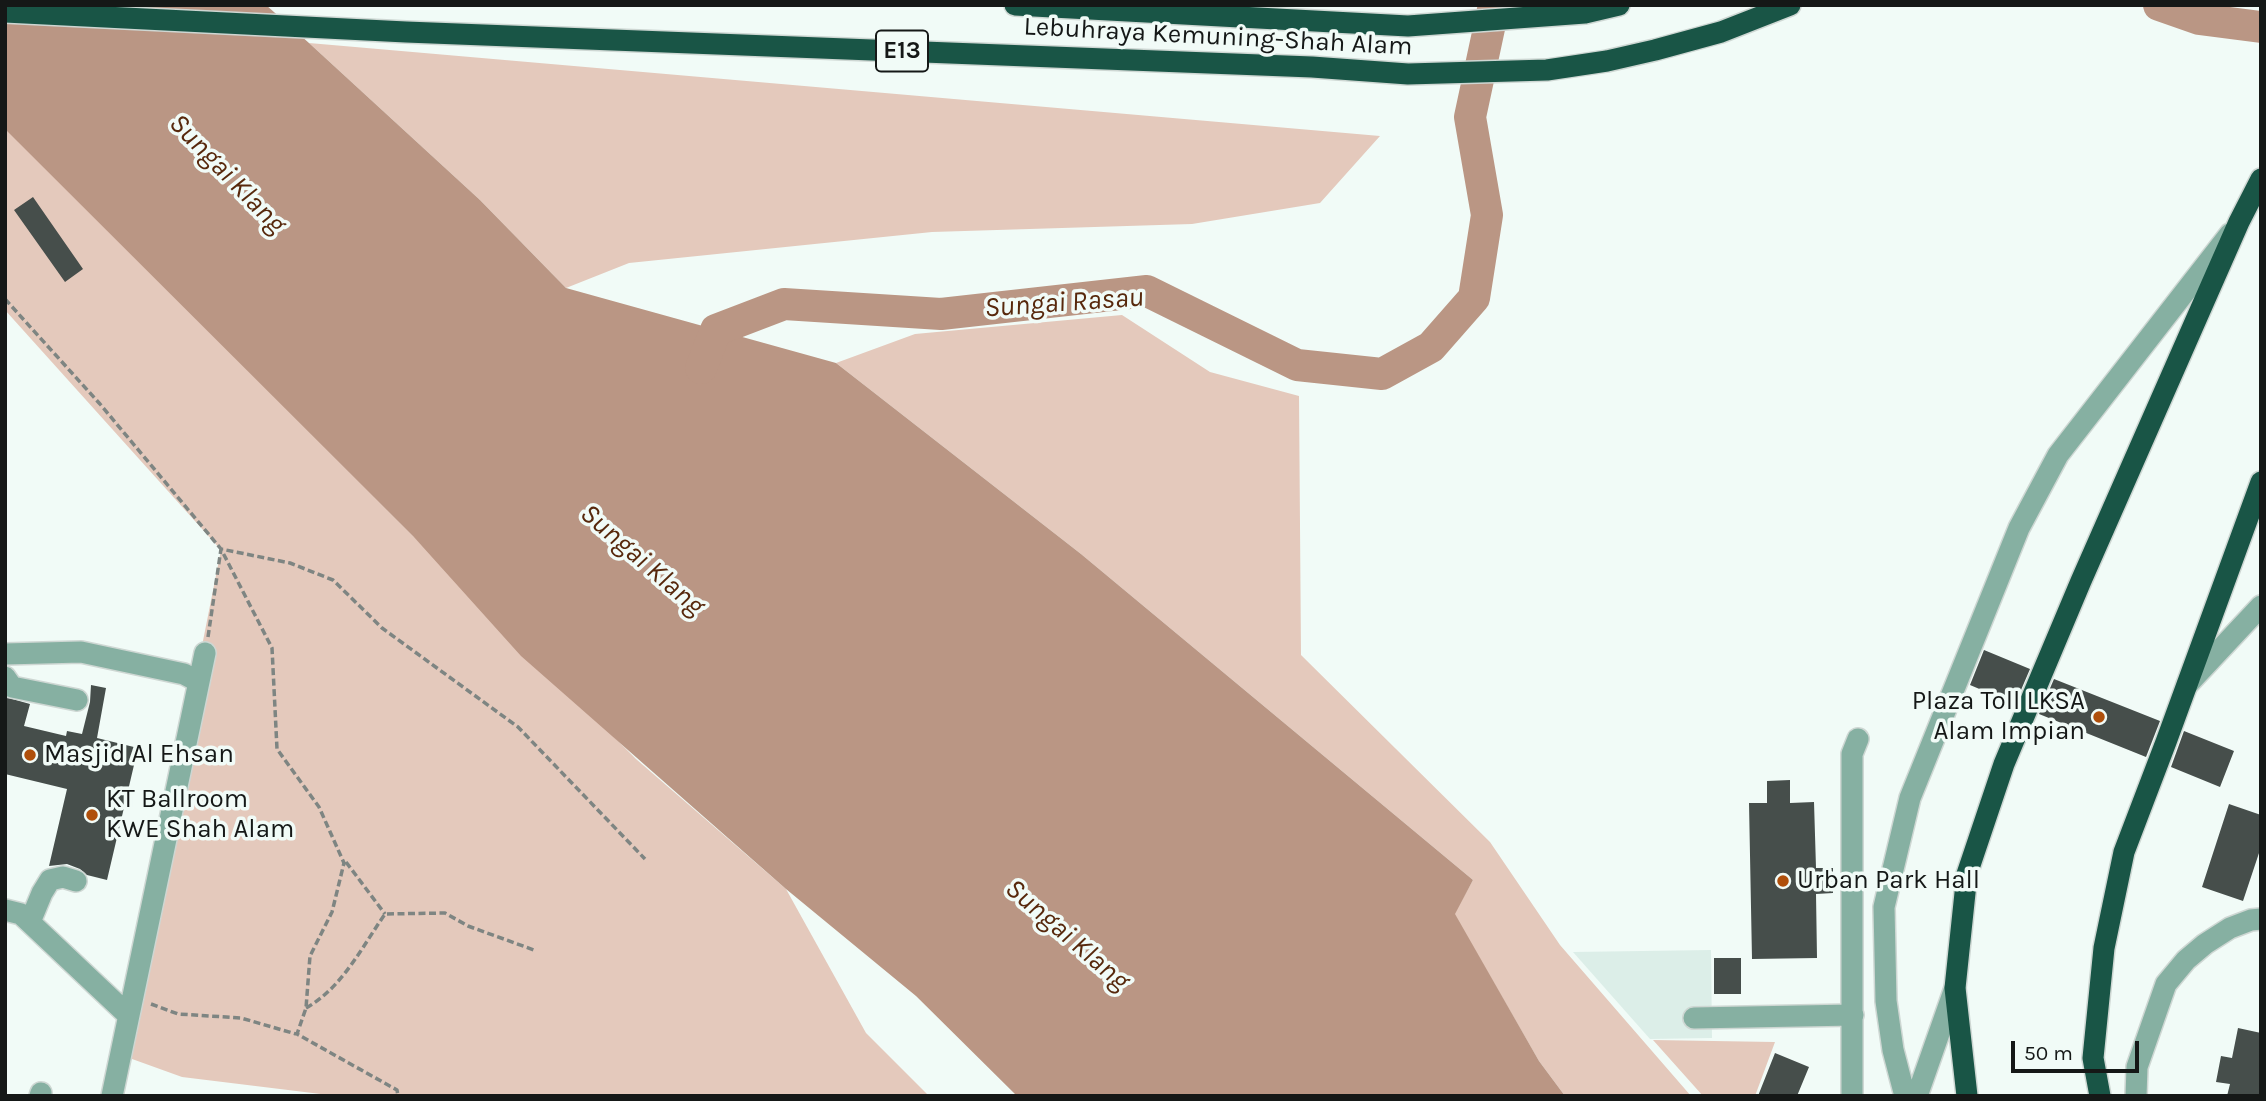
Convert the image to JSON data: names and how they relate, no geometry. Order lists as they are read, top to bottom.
{
  "streets": {
    "highway": ["Lebuhraya Kemuning-Shah Alam", "E13"]
  },
  "water": ["Sungai Klang", "Sungai Rasau"],
  "places": [
    "Plaza Toll LKSA Alam Impian",
    "Masjid Al Ehsan",
    "KT Ballroom KWE Shah Alam",
    "Urban Park Hall"
  ],
  "scale_bar": "50 m"
}
